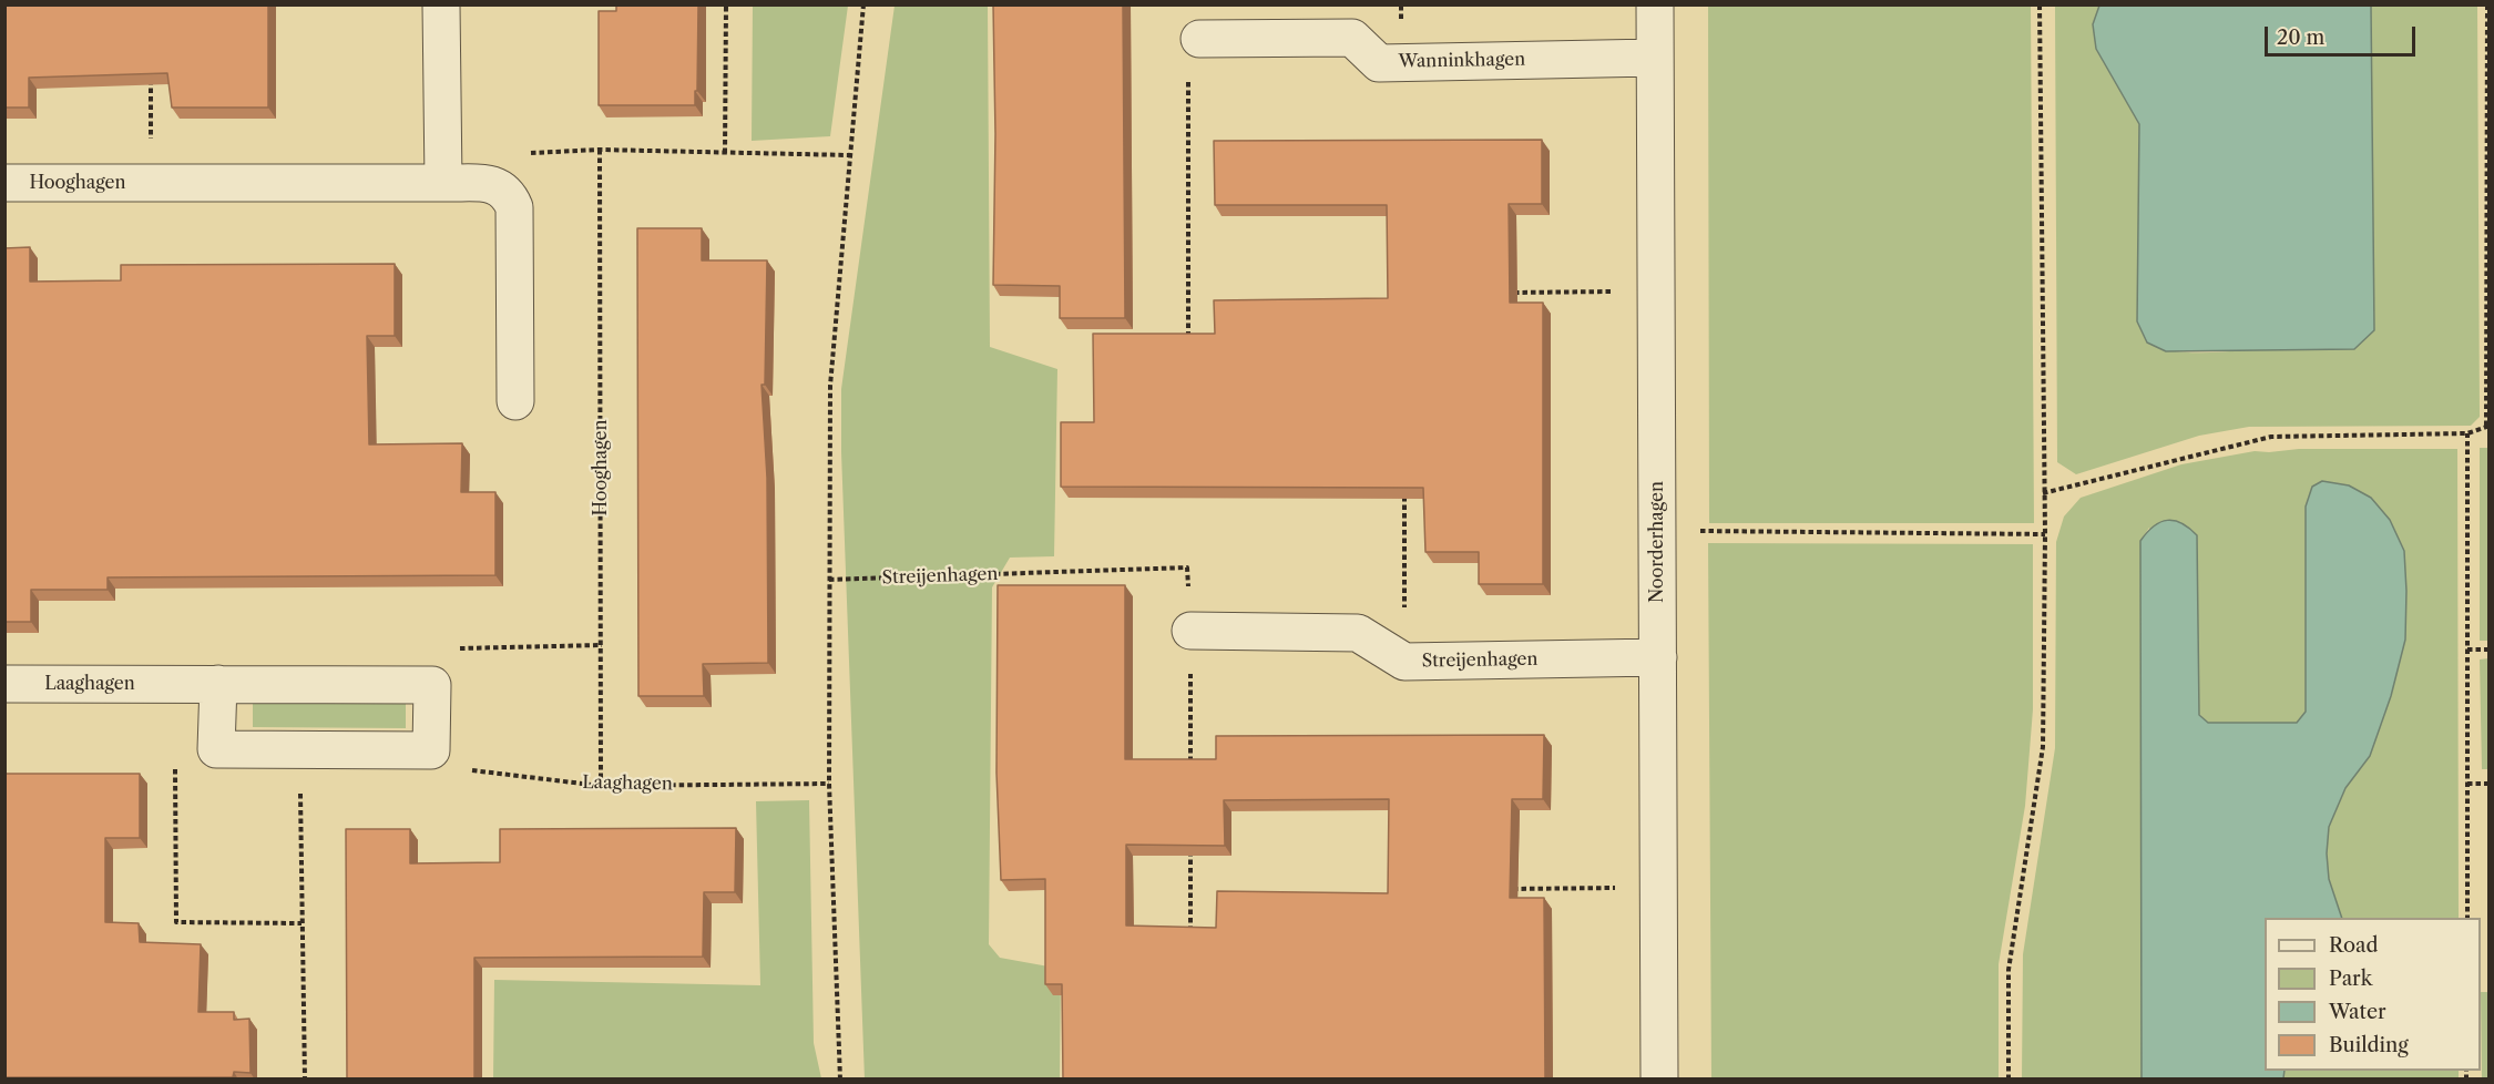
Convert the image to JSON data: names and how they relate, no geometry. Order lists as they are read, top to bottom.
{
  "streets": {
    "street": [
      "Wanninkhagen",
      "Hooghagen",
      "Noorderhagen",
      "Streijenhagen",
      "Laaghagen"
    ]
  },
  "crossings": [
    ["Wanninkhagen", "Noorderhagen"],
    ["Hooghagen", "Laaghagen"],
    ["Noorderhagen", "Streijenhagen"]
  ],
  "legend": [
    "Road",
    "Park",
    "Water",
    "Building"
  ],
  "scale_bar": "20 m"
}
